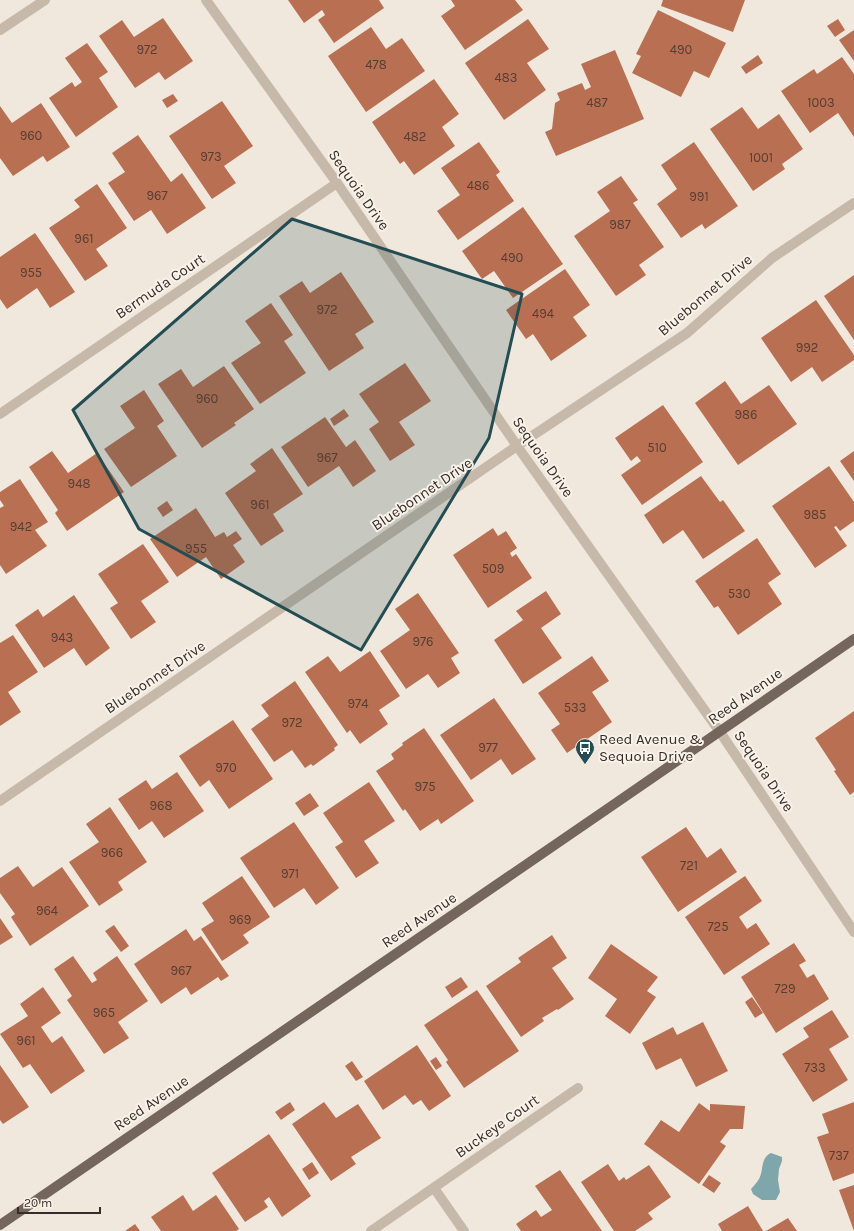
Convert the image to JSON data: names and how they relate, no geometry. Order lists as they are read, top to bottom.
{
  "streets": {
    "main road": ["Reed Avenue"],
    "street": [
      "Sequoia Drive",
      "Bermuda Court",
      "Bluebonnet Drive",
      "Buckeye Court"
    ]
  },
  "crossings": [
    ["Sequoia Drive", "Bermuda Court"],
    ["Sequoia Drive", "Bluebonnet Drive"],
    ["Sequoia Drive", "Reed Avenue"]
  ],
  "places": {
    "bus stop": ["Reed Avenue & Sequoia Drive"]
  },
  "house_numbers": [
    "972",
    "490",
    "478",
    "483",
    "487",
    "1003",
    "960",
    "482",
    "973",
    "1001",
    "486",
    "967",
    "991",
    "987",
    "961",
    "490",
    "955",
    "972",
    "494",
    "992",
    "960",
    "986",
    "510",
    "967",
    "948",
    "961",
    "985",
    "942",
    "955",
    "509",
    "530",
    "943",
    "976",
    "974",
    "533",
    "972",
    "977",
    "970",
    "975",
    "968",
    "966",
    "721",
    "971",
    "964",
    "969",
    "725",
    "967",
    "729",
    "965",
    "961",
    "733",
    "737"
  ],
  "scale_bar": "20 m"
}
